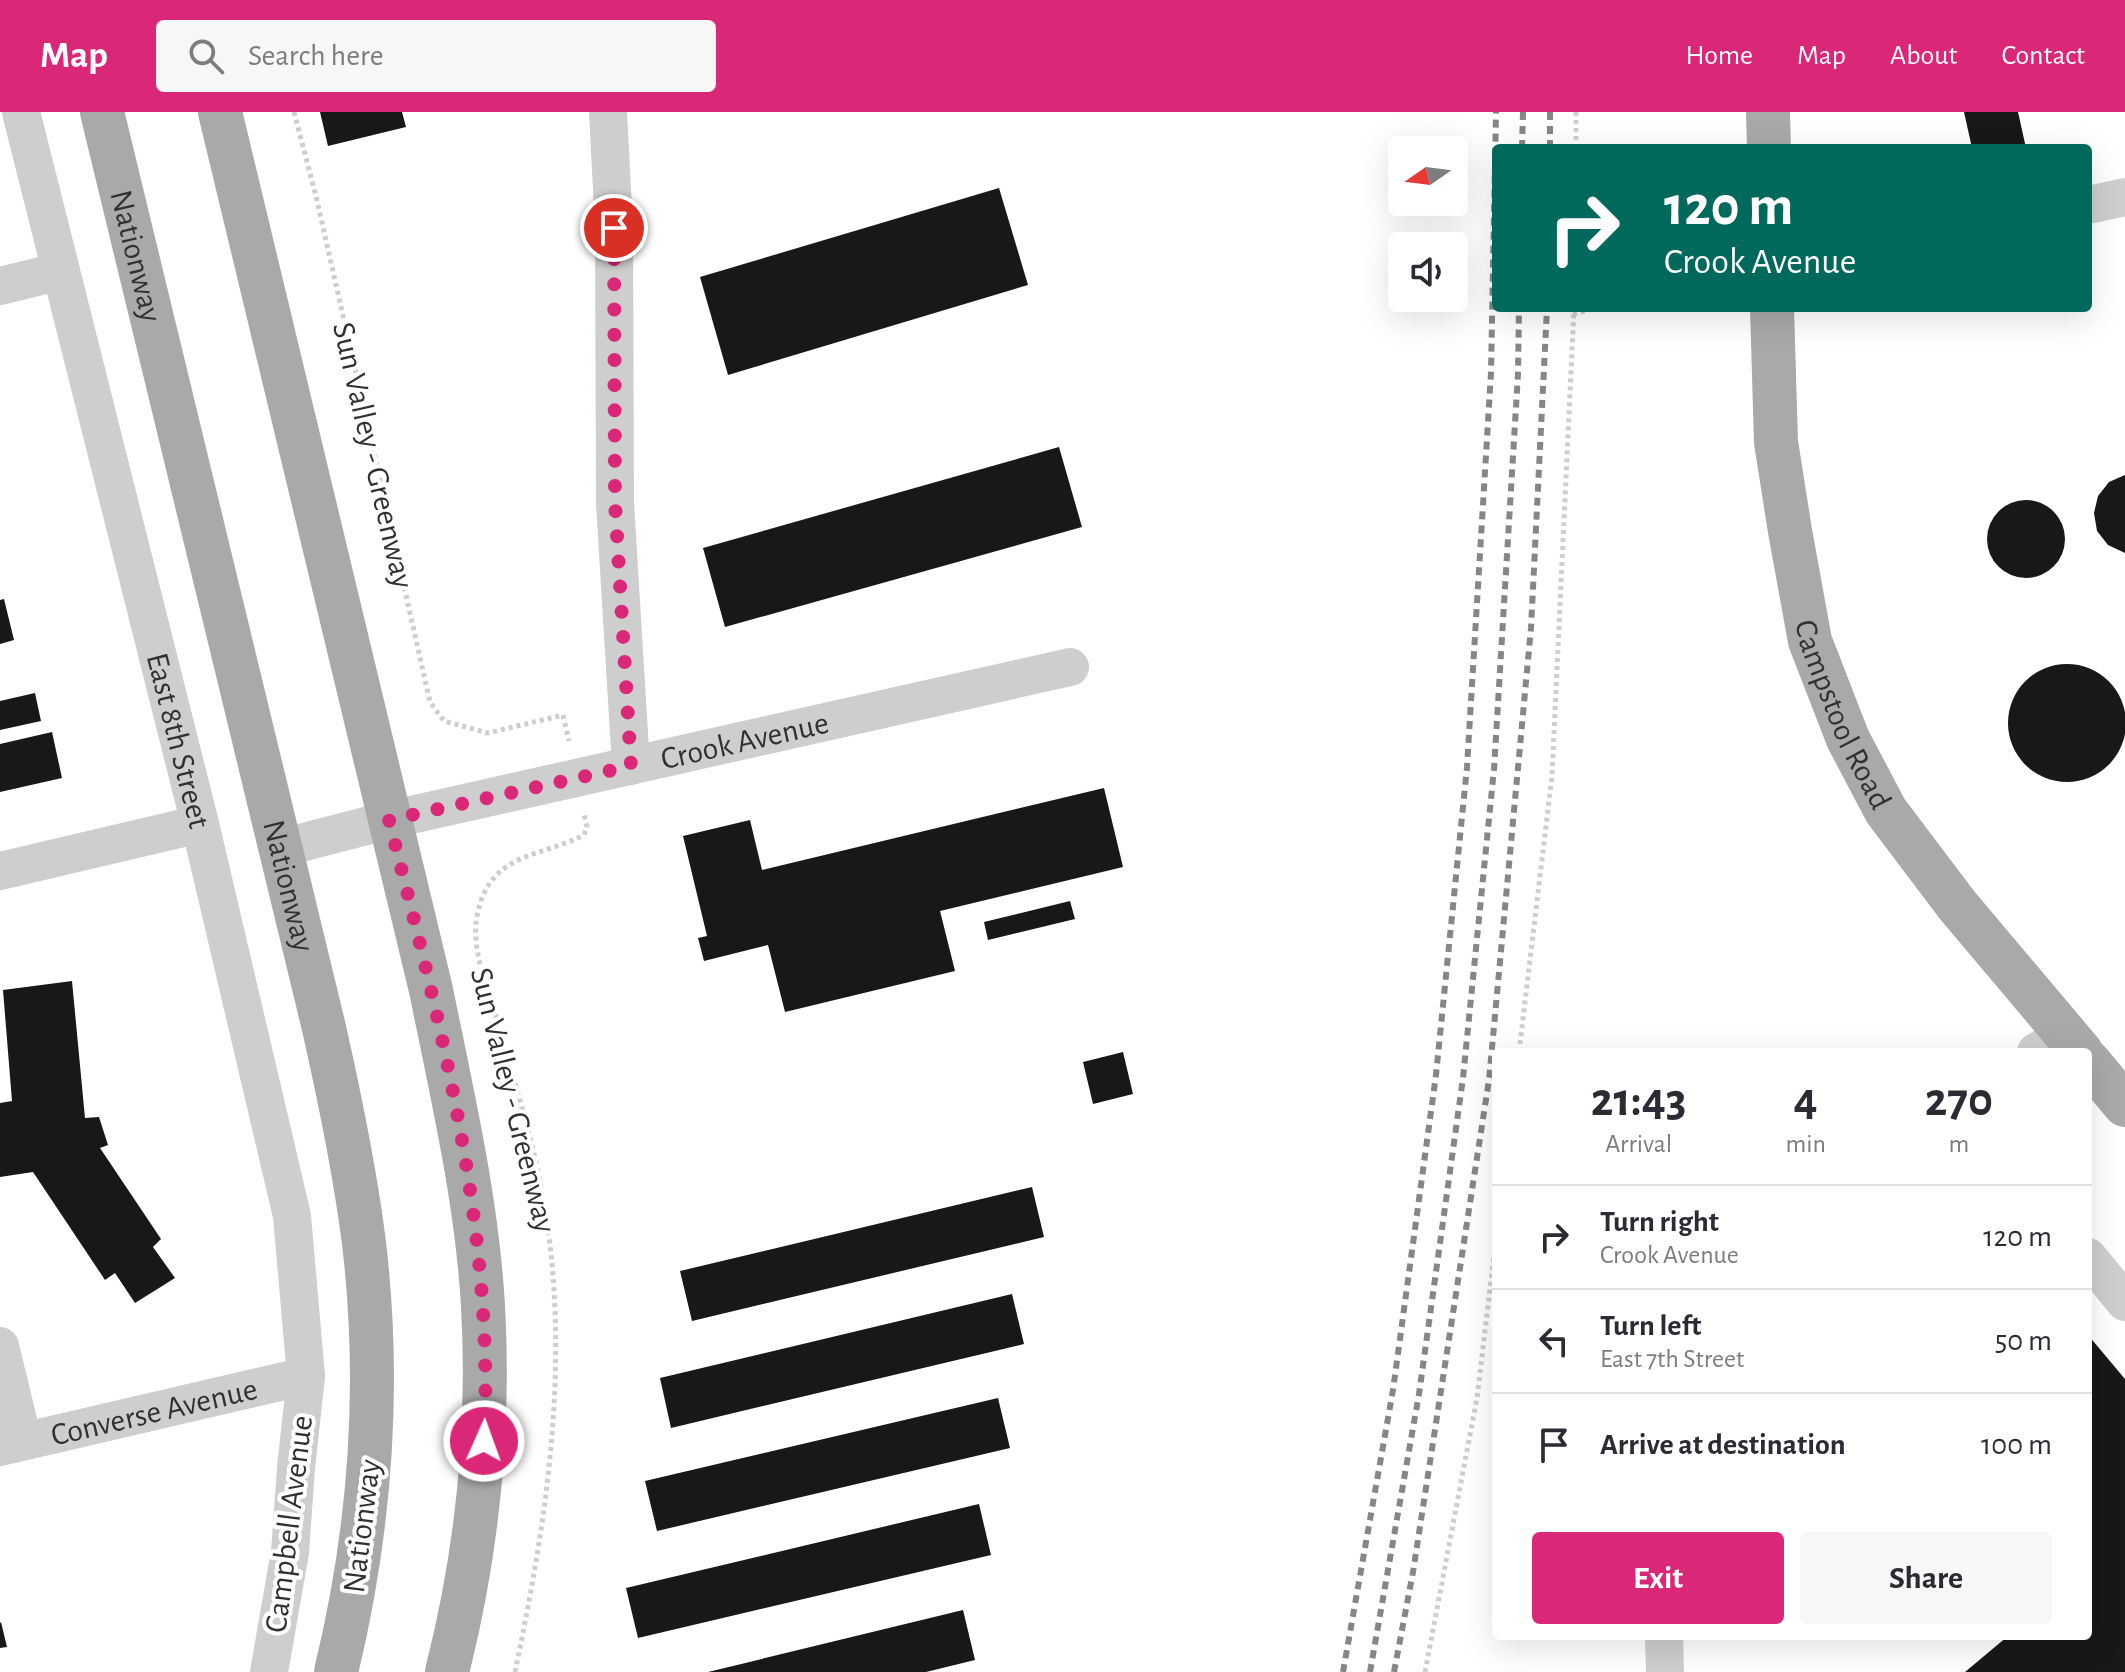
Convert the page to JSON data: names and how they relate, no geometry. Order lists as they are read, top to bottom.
{
  "streets": {
    "main road": ["Nationway", "Campstool Road"],
    "street": [
      "Crook Avenue",
      "East 8th Street",
      "Converse Avenue",
      "Campbell Avenue"
    ],
    "path": ["Sun Valley - Greenway"]
  },
  "crossings": [
    ["Nationway", "Crook Avenue"],
    ["East 8th Street", "Converse Avenue"],
    ["East 8th Street", "Campbell Avenue"],
    ["Converse Avenue", "Campbell Avenue"]
  ],
  "north": "left",
  "page": {
    "header": "Map",
    "search": "Search here",
    "nav": [
      "Home",
      "Map",
      "About",
      "Contact"
    ],
    "turn": ["120 m", "Crook Avenue"],
    "eta": [
      "21:43",
      "Arrival",
      "4",
      "min",
      "270",
      "m"
    ],
    "list": [
      {
        "name": "Turn right",
        "note": "Crook Avenue",
        "value": "120 m"
      },
      {
        "name": "Turn left",
        "note": "East 7th Street",
        "value": "50 m"
      },
      {
        "name": "Arrive at destination",
        "value": "100 m"
      }
    ],
    "buttons": ["Exit", "Share"]
  }
}
